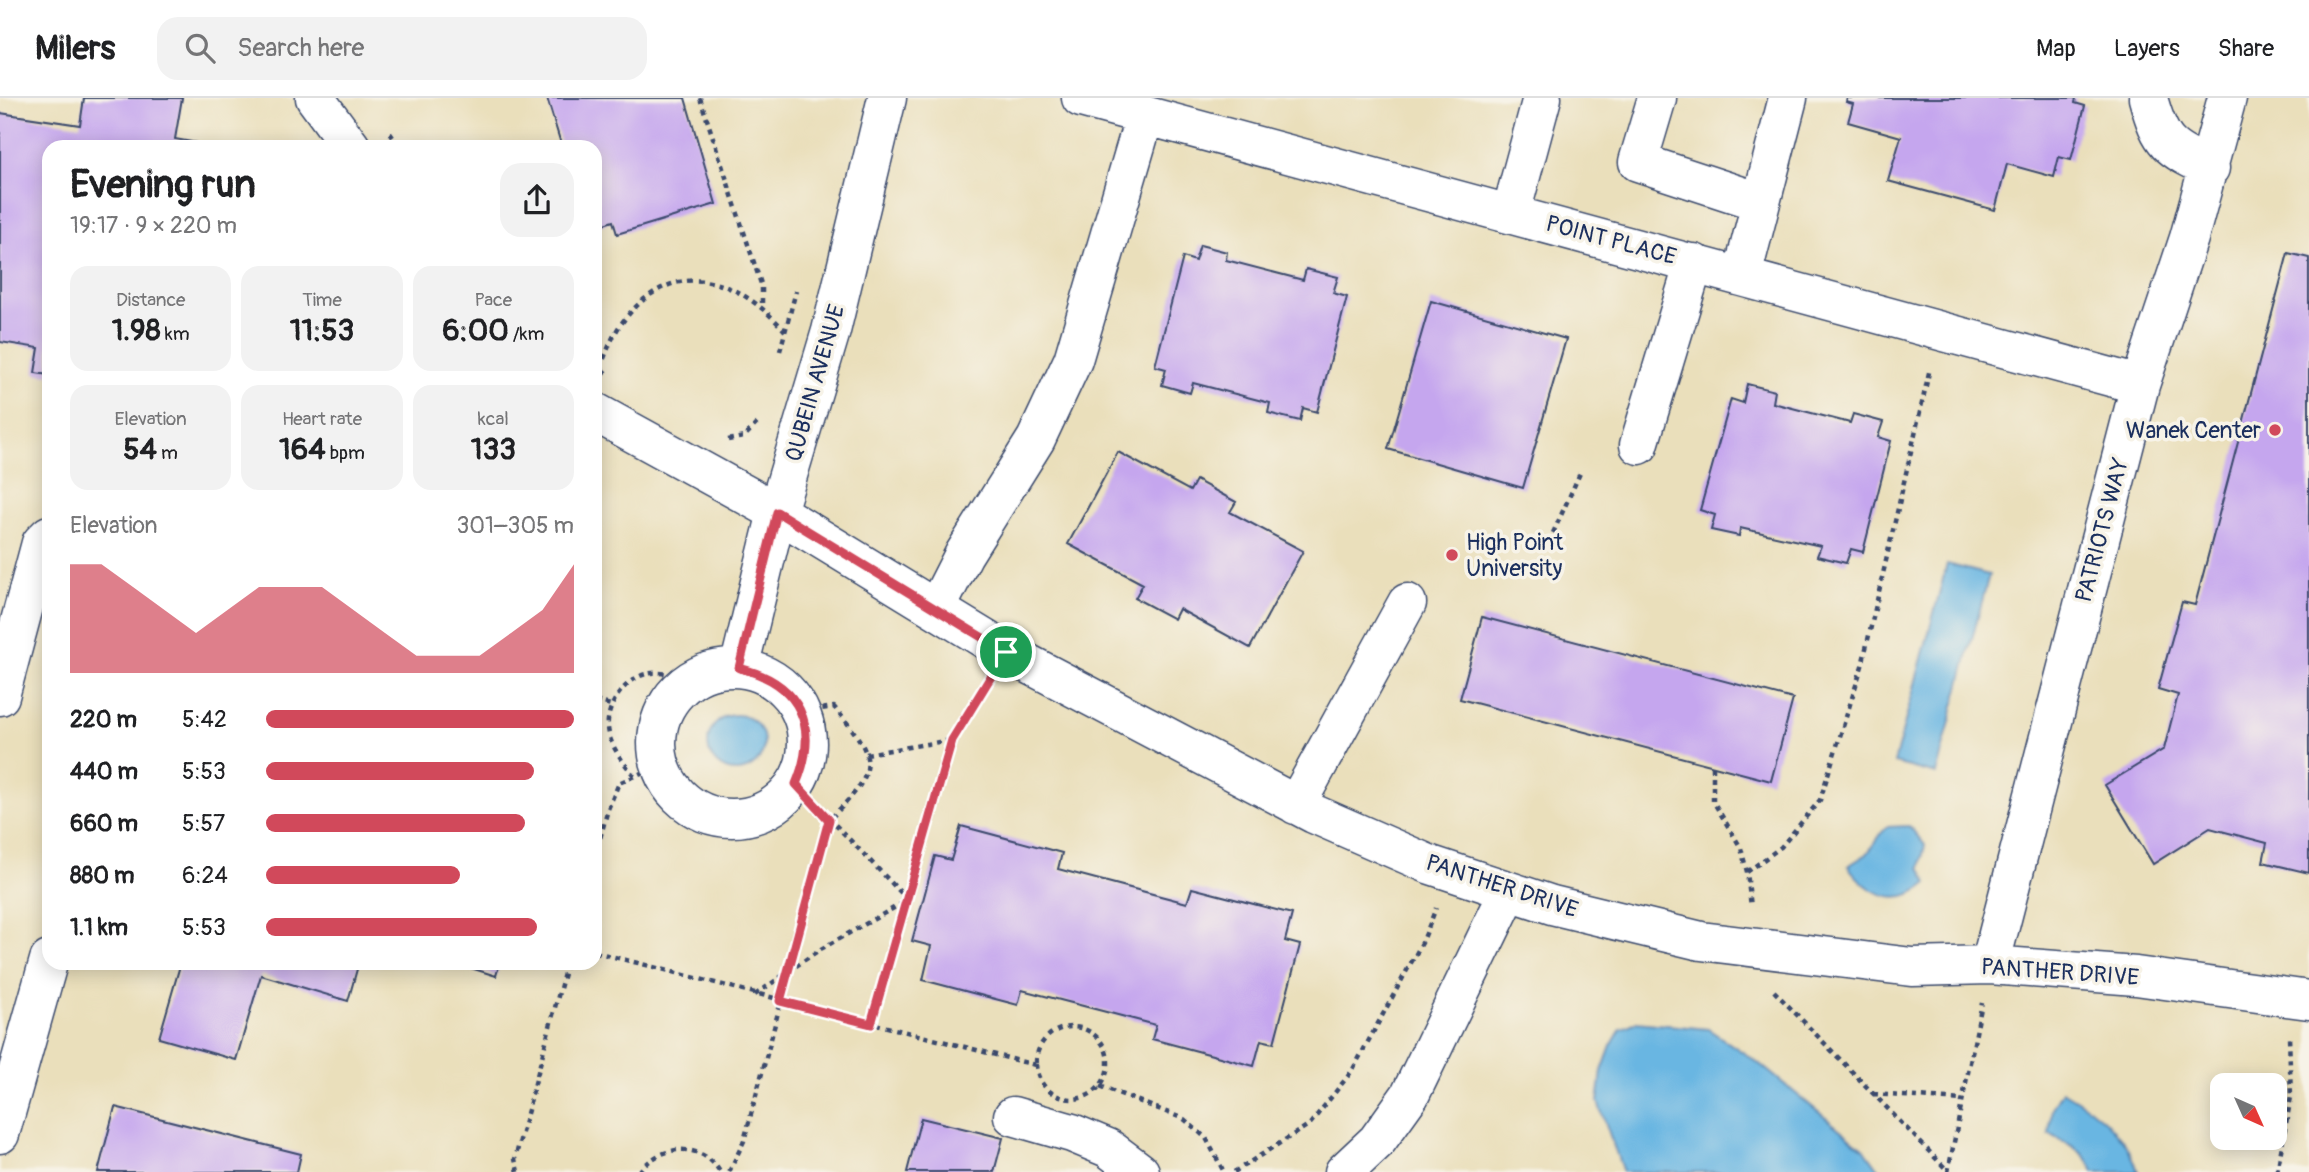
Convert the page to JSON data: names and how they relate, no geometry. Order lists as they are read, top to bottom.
{
  "streets": {
    "street": [
      "POINT PLACE",
      "QUBEIN AVENUE",
      "PATRIOTS WAY",
      "PANTHER DRIVE"
    ]
  },
  "crossings": [
    ["POINT PLACE", "PATRIOTS WAY"],
    ["QUBEIN AVENUE", "PANTHER DRIVE"],
    ["PATRIOTS WAY", "PANTHER DRIVE"]
  ],
  "places": ["Wanek Center", "High Point University"],
  "north": "bottom right",
  "page": {
    "header": "Milers",
    "search": "Search here",
    "nav": ["Map", "Layers", "Share"],
    "heading": ["Evening run", "19:17 · 9 × 220 m"],
    "stats": [
      ["Distance", "1.98 km"],
      ["Time", "11:53"],
      ["Pace", "6:00 /km"],
      ["Elevation", "54 m"],
      ["Heart rate", "164 bpm"],
      ["kcal", "133"]
    ],
    "chart": ["Elevation", "301–305 m"],
    "list": [
      {
        "name": "220 m",
        "note": "5:42"
      },
      {
        "name": "440 m",
        "note": "5:53"
      },
      {
        "name": "660 m",
        "note": "5:57"
      },
      {
        "name": "880 m",
        "note": "6:24"
      },
      {
        "name": "1.1 km",
        "note": "5:53"
      }
    ]
  }
}
